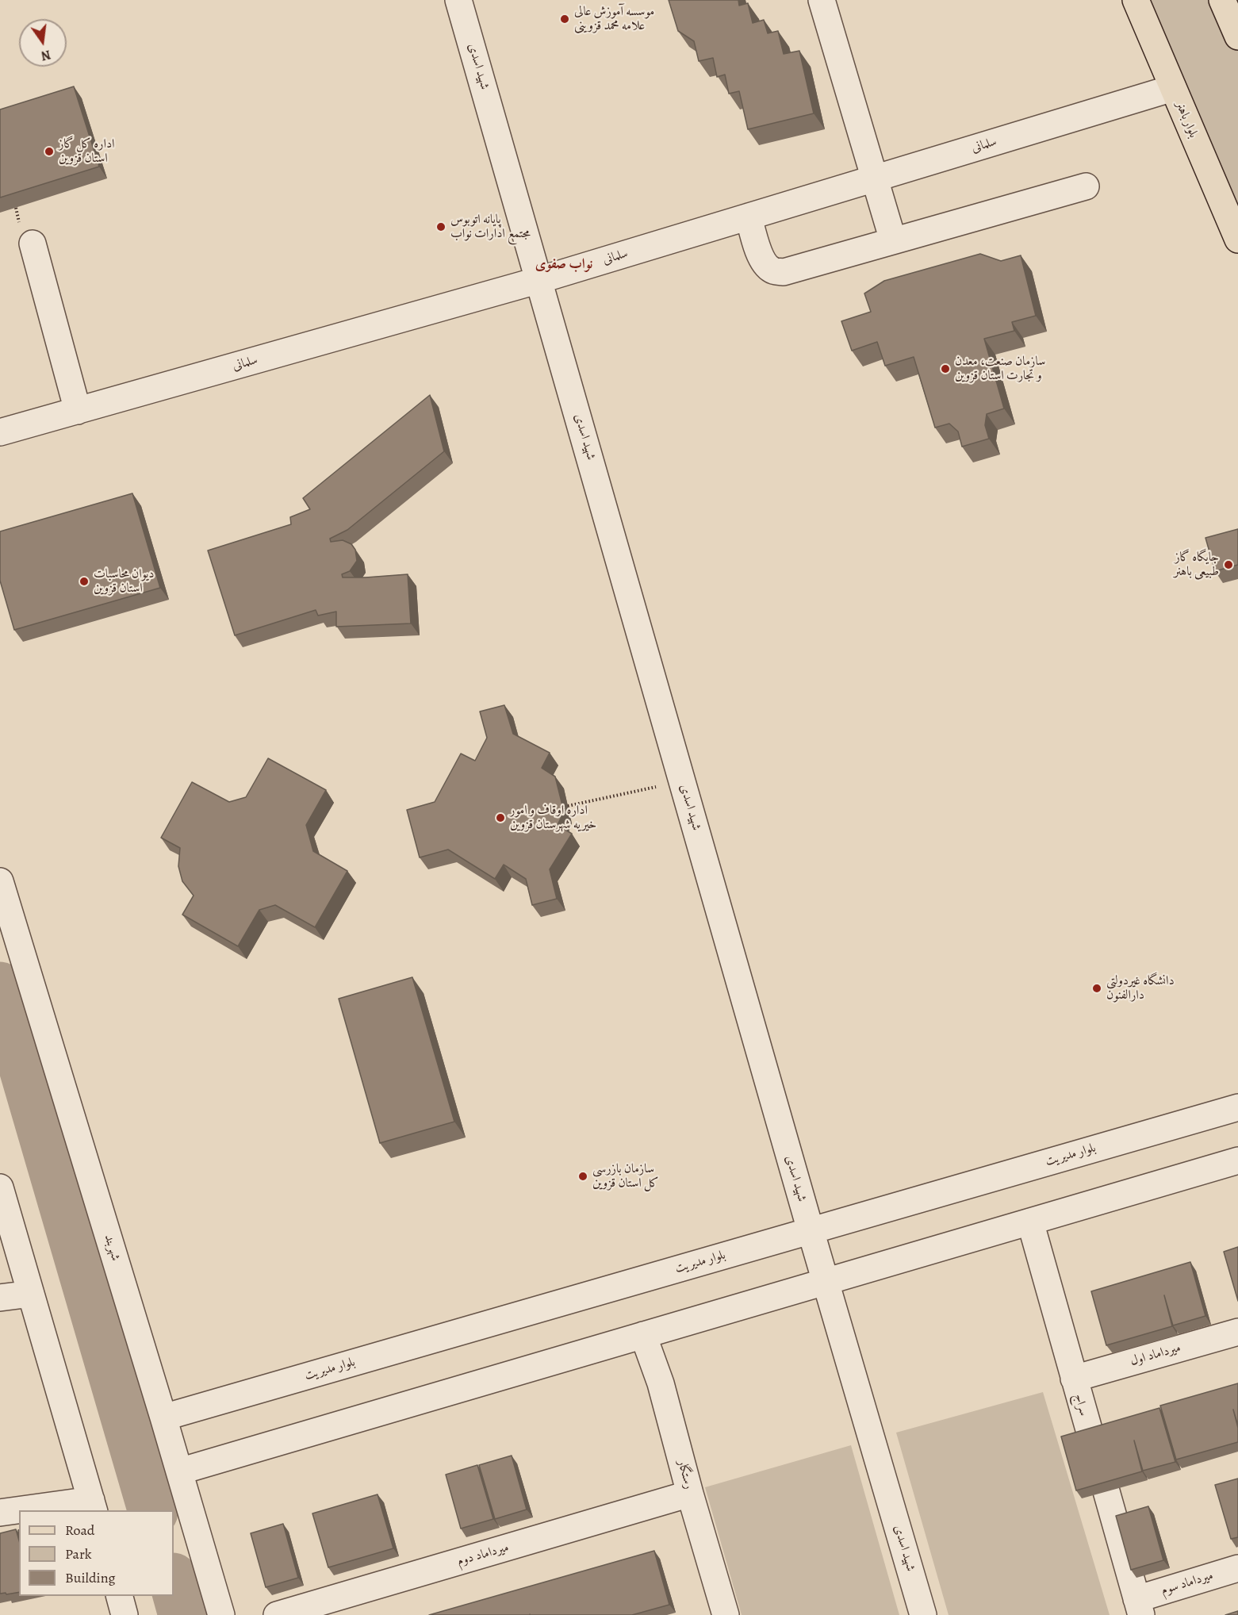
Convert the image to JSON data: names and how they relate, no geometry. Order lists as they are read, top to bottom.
{
  "streets": {
    "main road": ["بلوار باهنر"],
    "street": [
      "شهید اسدی",
      "سلمانی",
      "بلوار مدیریت",
      "شهربند",
      "میرداماد اول",
      "سراج",
      "رستگار",
      "میرداماد دوم",
      "میرداماد سوم"
    ]
  },
  "crossings": [
    ["شهید اسدی", "سلمانی"],
    ["شهید اسدی", "بلوار مدیریت"],
    ["بلوار باهنر", "سلمانی"],
    ["بلوار مدیریت", "شهربند"],
    ["میرداماد اول", "سراج"],
    ["سراج", "میرداماد سوم"],
    ["رستگار", "میرداماد دوم"]
  ],
  "districts": ["نواب صفوی"],
  "places": [
    "موسسه آموزش عالی علامه محمد قزوینی",
    "اداره کل گاز استان قزوین",
    "پایانه اتوبوس مجتمع ادارات نواب",
    "سازمان صنعت، معدن و تجارت استان قزوین",
    "جایگاه گاز طبیعی باهنر",
    "دیوان محاسبات استان قزوین",
    "اداره اوقاف و امور خیریه شهرستان قزوین",
    "دانشگاه غیردولتی دارالفنون",
    "سازمان بازرسی کل استان قزوین"
  ],
  "legend": ["Road", "Park", "Building"],
  "north": "bottom"
}
